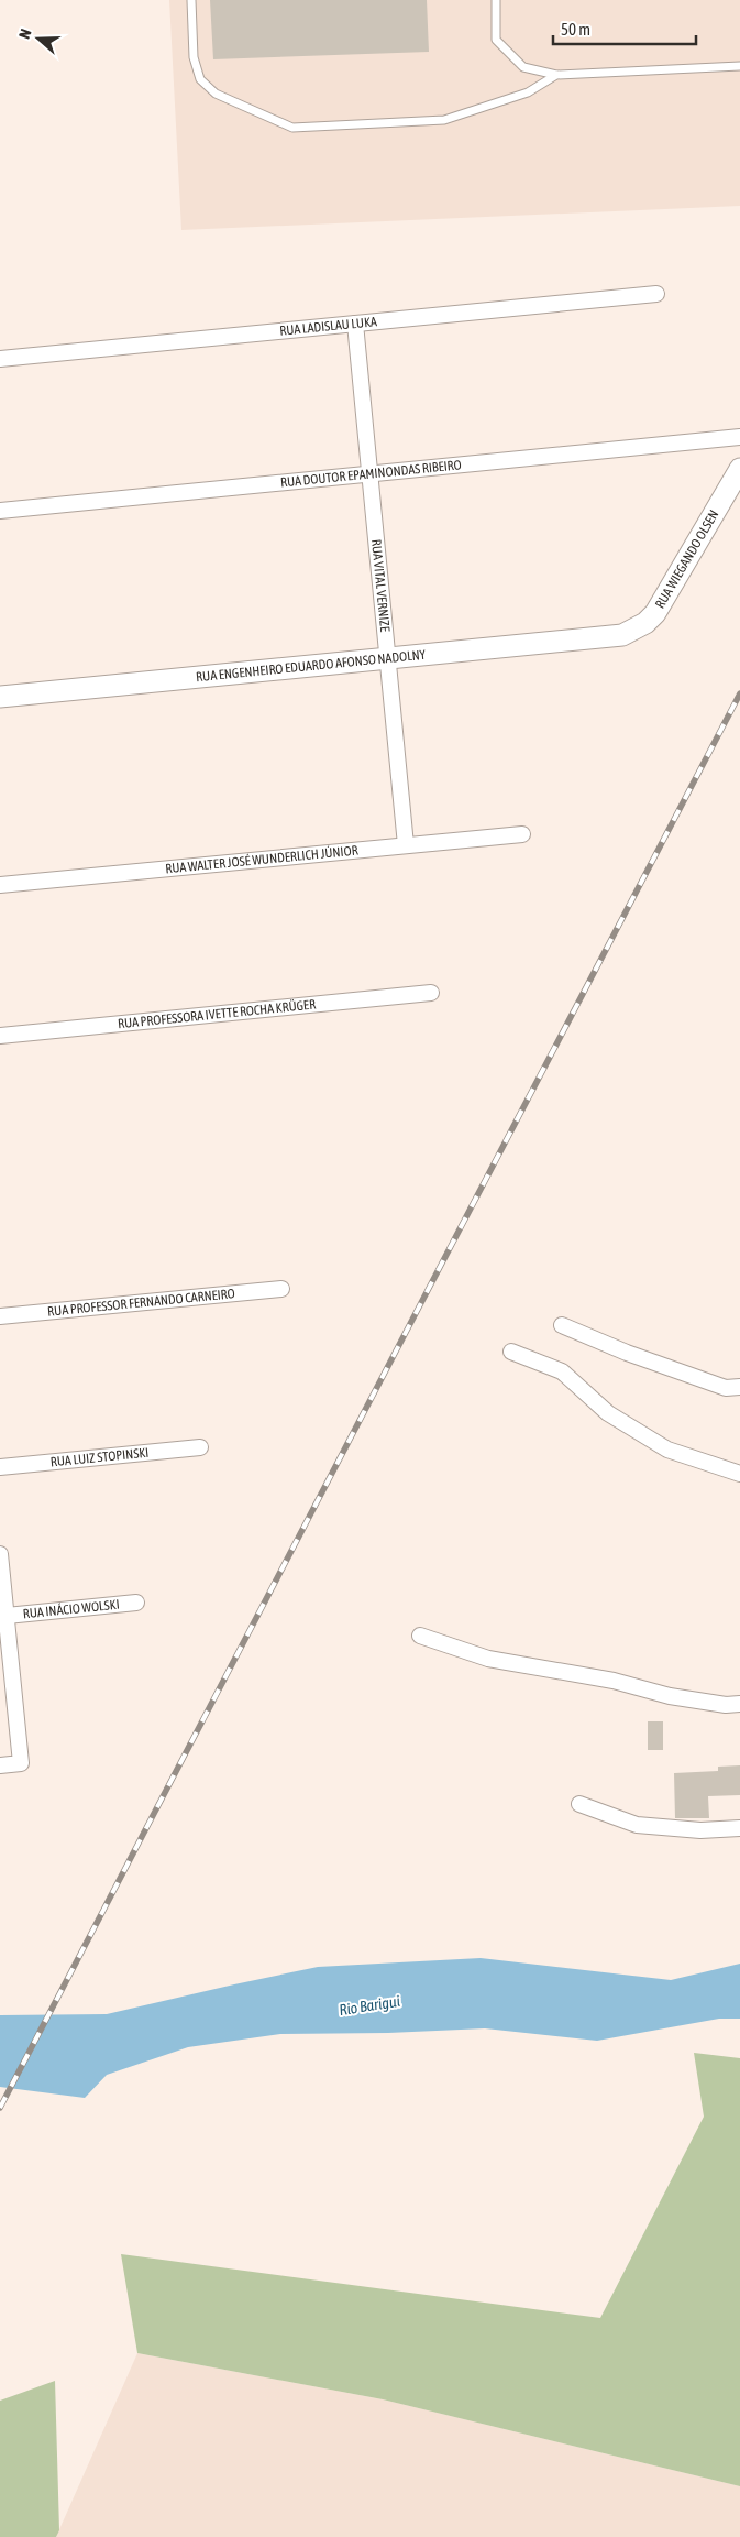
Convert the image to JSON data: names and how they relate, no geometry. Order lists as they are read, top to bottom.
{
  "streets": {
    "street": [
      "RUA LADISLAU LUKA",
      "RUA DOUTOR EPAMINONDAS RIBEIRO",
      "RUA WIEGANDO OLSEN",
      "RUA VITAL VERNIZE",
      "RUA ENGENHEIRO EDUARDO AFONSO NADOLNY",
      "RUA WALTER JOSÉ WUNDERLICH JÚNIOR",
      "RUA PROFESSORA IVETTE ROCHA KRÜGER",
      "RUA PROFESSOR FERNANDO CARNEIRO",
      "RUA LUIZ STOPINSKI",
      "RUA INÁCIO WOLSKI"
    ]
  },
  "crossings": [
    ["RUA LADISLAU LUKA", "RUA VITAL VERNIZE"],
    ["RUA DOUTOR EPAMINONDAS RIBEIRO", "RUA VITAL VERNIZE"],
    ["RUA WIEGANDO OLSEN", "RUA ENGENHEIRO EDUARDO AFONSO NADOLNY"],
    ["RUA VITAL VERNIZE", "RUA ENGENHEIRO EDUARDO AFONSO NADOLNY"],
    ["RUA VITAL VERNIZE", "RUA WALTER JOSÉ WUNDERLICH JÚNIOR"]
  ],
  "water": ["Rio Barigui"],
  "scale_bar": "50 m",
  "north": "left"
}
